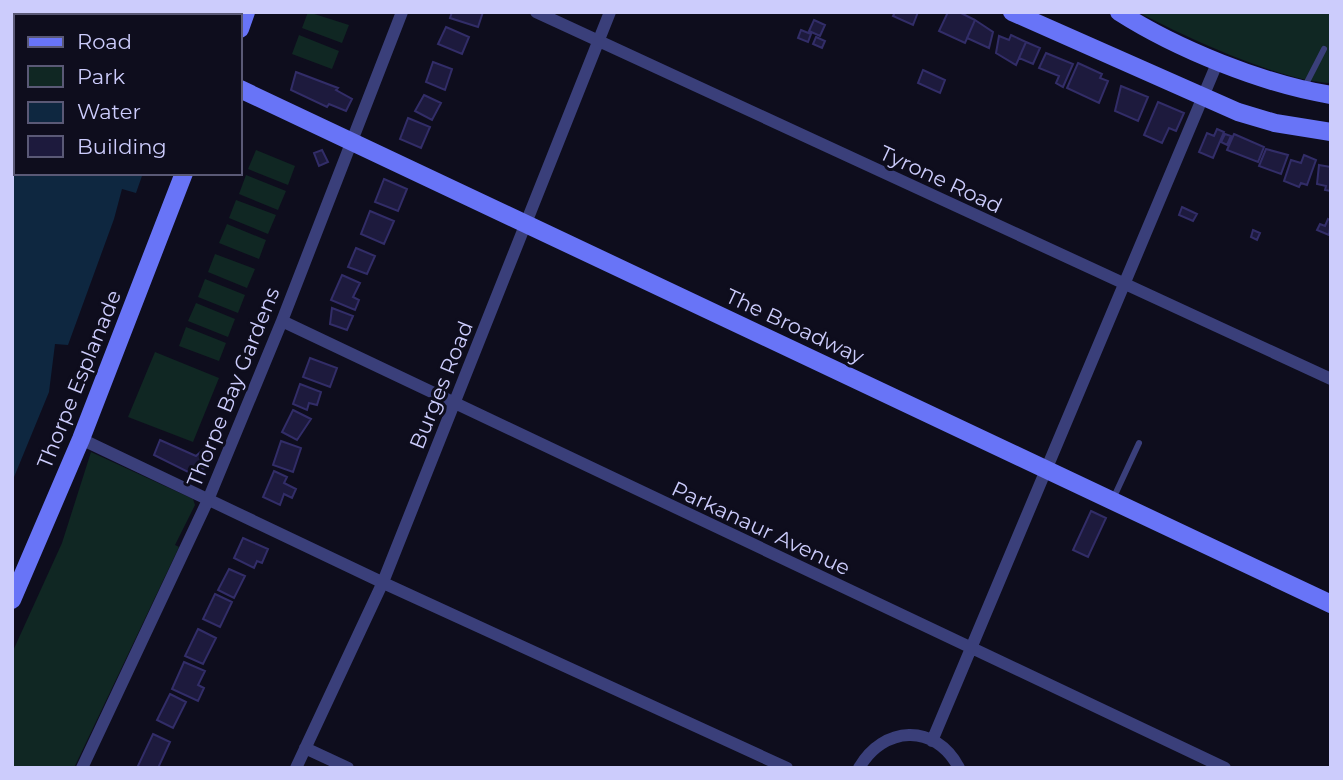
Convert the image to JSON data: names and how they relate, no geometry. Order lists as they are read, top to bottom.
{
  "streets": {
    "street": [
      "Tyrone Road",
      "The Broadway",
      "Thorpe Esplanade",
      "Burges Road",
      "Thorpe Bay Gardens",
      "Parkanaur Avenue"
    ]
  },
  "crossings": [
    ["Tyrone Road", "Burges Road"],
    ["The Broadway", "Burges Road"],
    ["The Broadway", "Thorpe Bay Gardens"],
    ["Burges Road", "Parkanaur Avenue"],
    ["Thorpe Bay Gardens", "Parkanaur Avenue"]
  ],
  "legend": [
    "Road",
    "Park",
    "Water",
    "Building"
  ]
}
